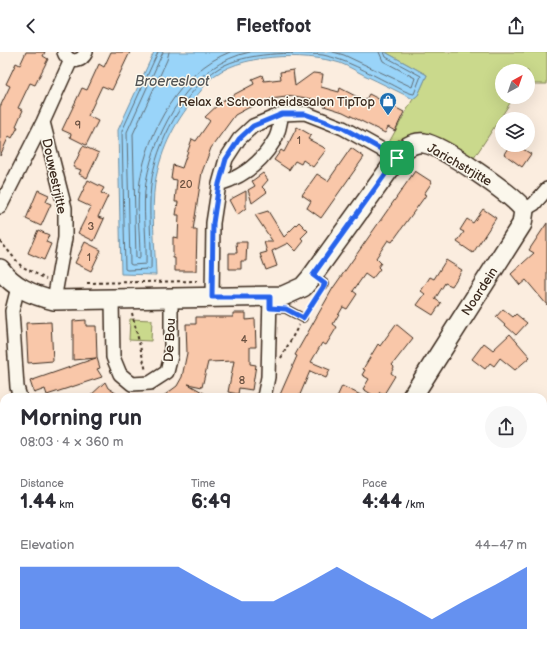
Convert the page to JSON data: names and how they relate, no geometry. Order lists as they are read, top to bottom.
{
  "streets": {
    "street": [
      "Jarichstrjitte",
      "Douwestrjitte",
      "Noardein",
      "De Bou"
    ]
  },
  "crossings": [
    ["Jarichstrjitte", "Noardein"],
    ["Jarichstrjitte", "De Bou"],
    ["Douwestrjitte", "De Bou"]
  ],
  "water": ["Broeresloot"],
  "places": {
    "shop": ["Relax & Schoonheidssalon TipTop"]
  },
  "house_numbers": [
    "9",
    "1",
    "20",
    "3",
    "1",
    "4",
    "8"
  ],
  "north": "top right",
  "page": {
    "header": "Fleetfoot",
    "heading": ["Morning run", "08:03 · 4 × 360 m"],
    "stats": [
      ["Distance", "1.44 km"],
      ["Time", "6:49"],
      ["Pace", "4:44 /km"]
    ],
    "chart": ["Elevation", "44–47 m"]
  }
}
